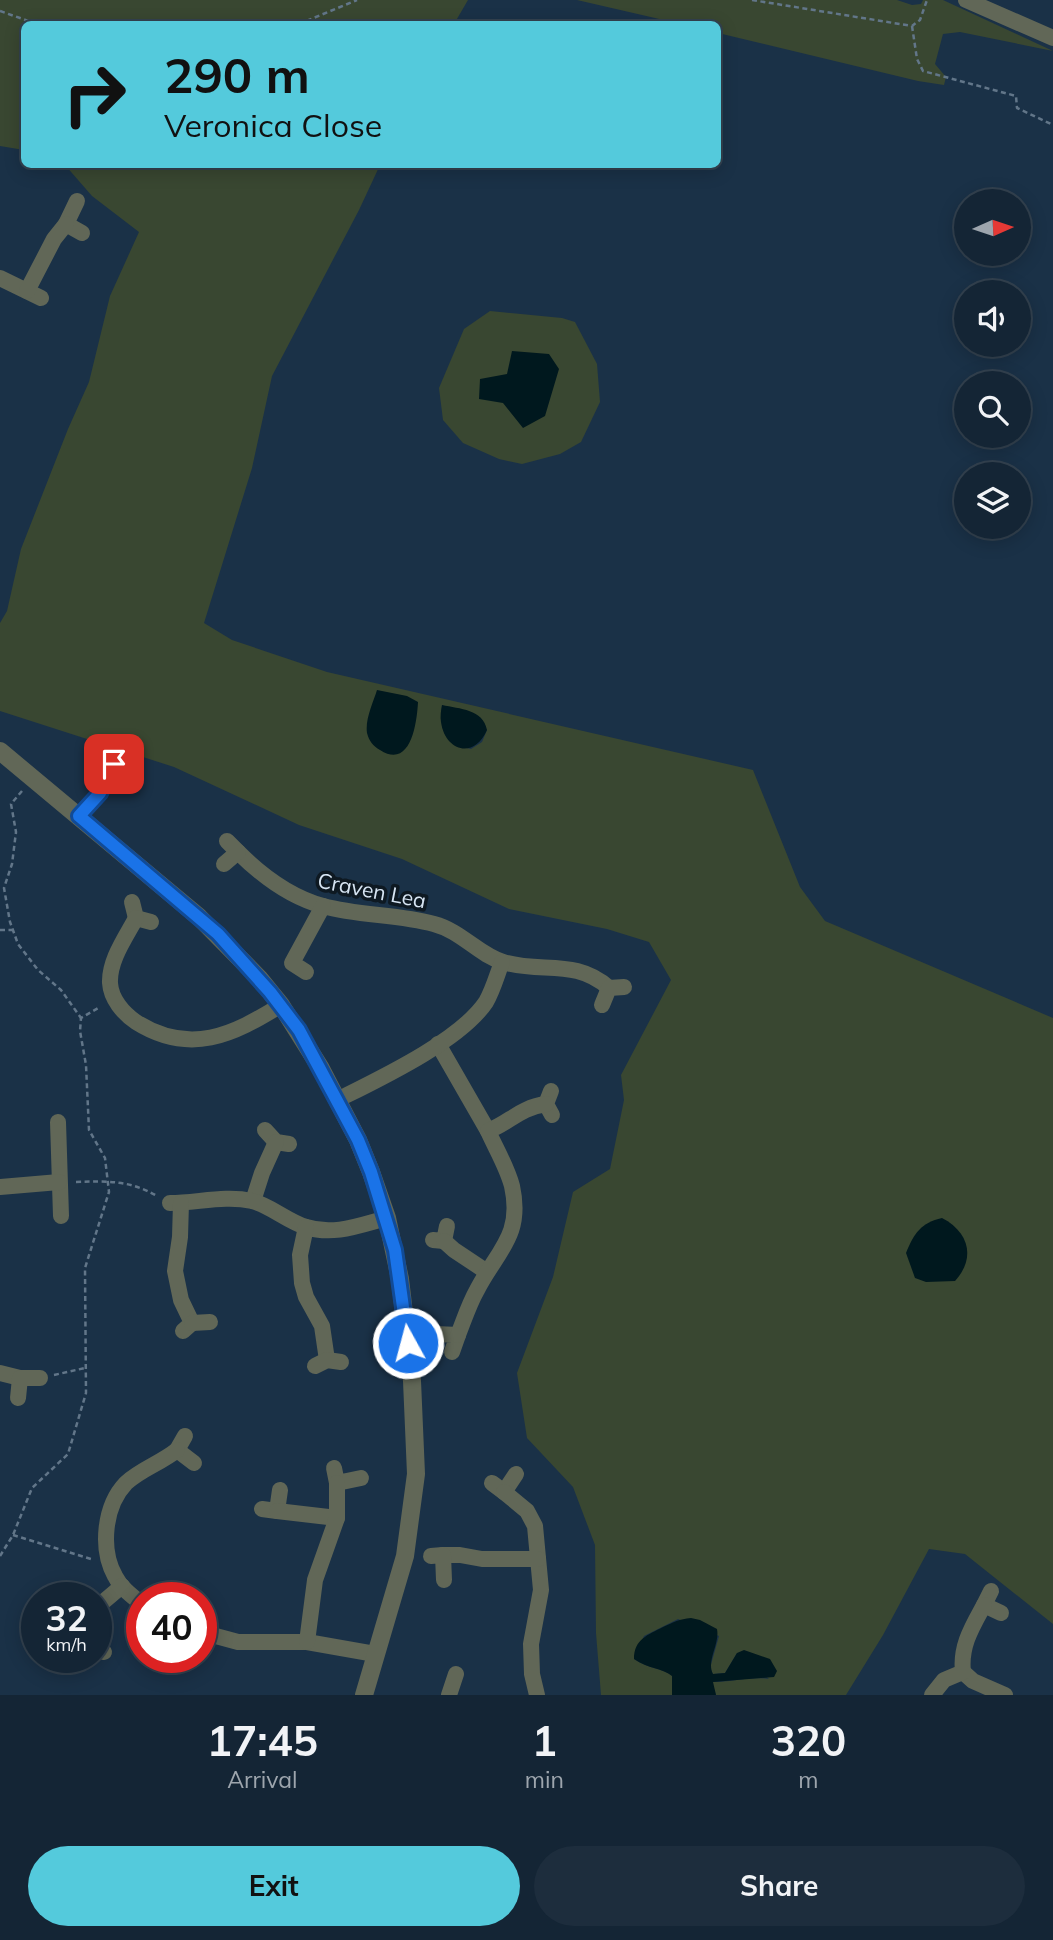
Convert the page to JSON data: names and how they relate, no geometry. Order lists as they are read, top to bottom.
{
  "streets": {
    "street": ["Craven Lea"]
  },
  "north": "right",
  "page": {
    "turn": ["290 m", "Veronica Close"],
    "speed": "32 km/h",
    "limit": "40",
    "eta": [
      "17:45",
      "Arrival",
      "1",
      "min",
      "320",
      "m"
    ],
    "buttons": ["Exit", "Share"]
  }
}
